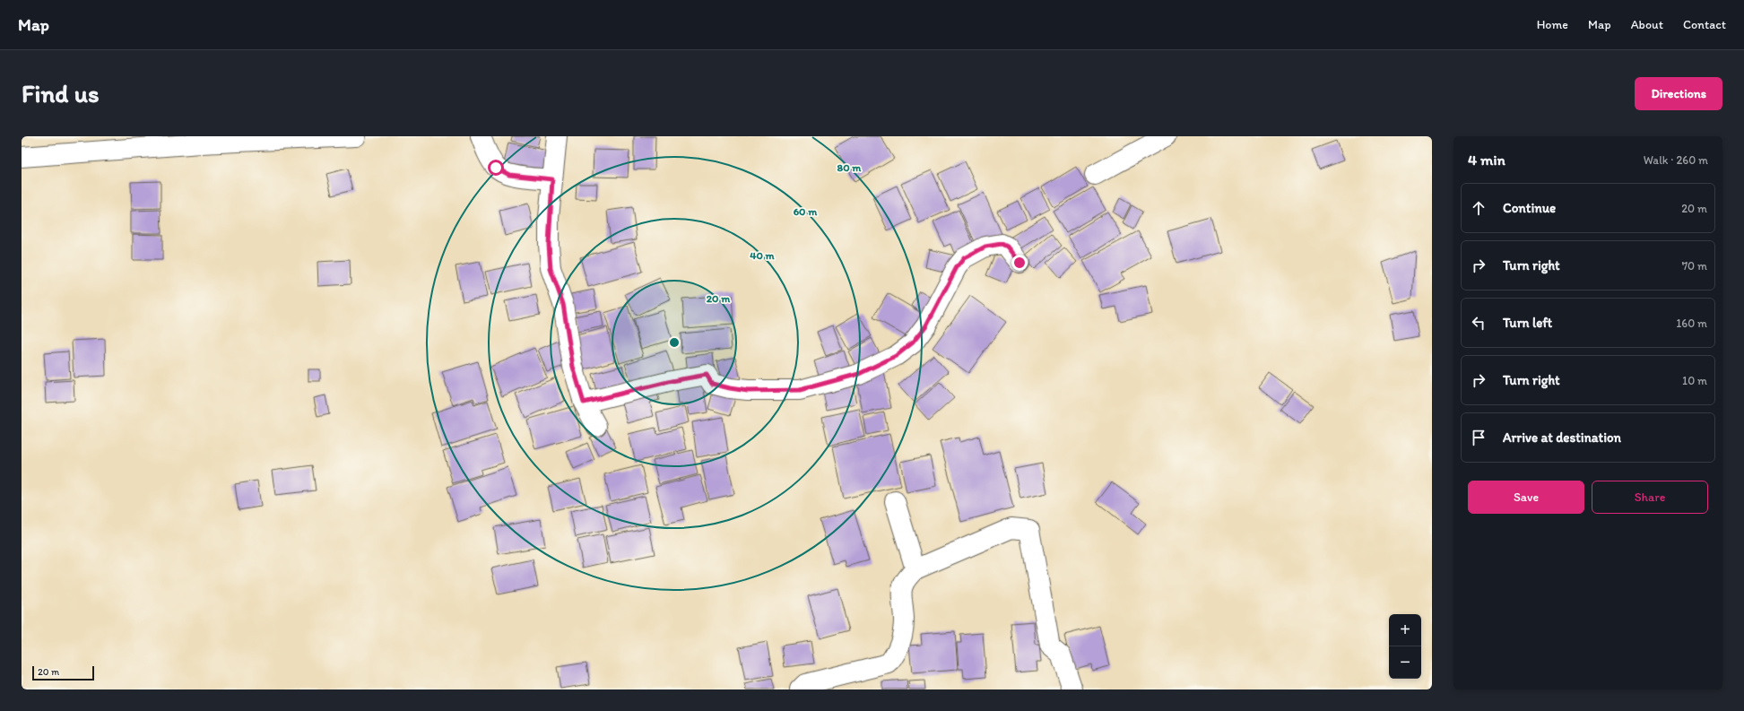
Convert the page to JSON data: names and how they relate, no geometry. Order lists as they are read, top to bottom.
{
  "scale_bar": "20 m",
  "page": {
    "header": "Map",
    "nav": [
      "Home",
      "Map",
      "About",
      "Contact"
    ],
    "buttons": [
      "Directions",
      ["Save", "Share"]
    ],
    "title": "Find us",
    "heading": ["4 min", "Walk · 260 m"],
    "list": [
      ["Continue", "20 m"],
      ["Turn right", "70 m"],
      ["Turn left", "160 m"],
      ["Turn right", "10 m"],
      "Arrive at destination"
    ],
    "map_buttons": ["+", "−"],
    "scale": "20 m"
  },
  "rings": [
    "80 m",
    "60 m",
    "40 m",
    "20 m"
  ]
}
